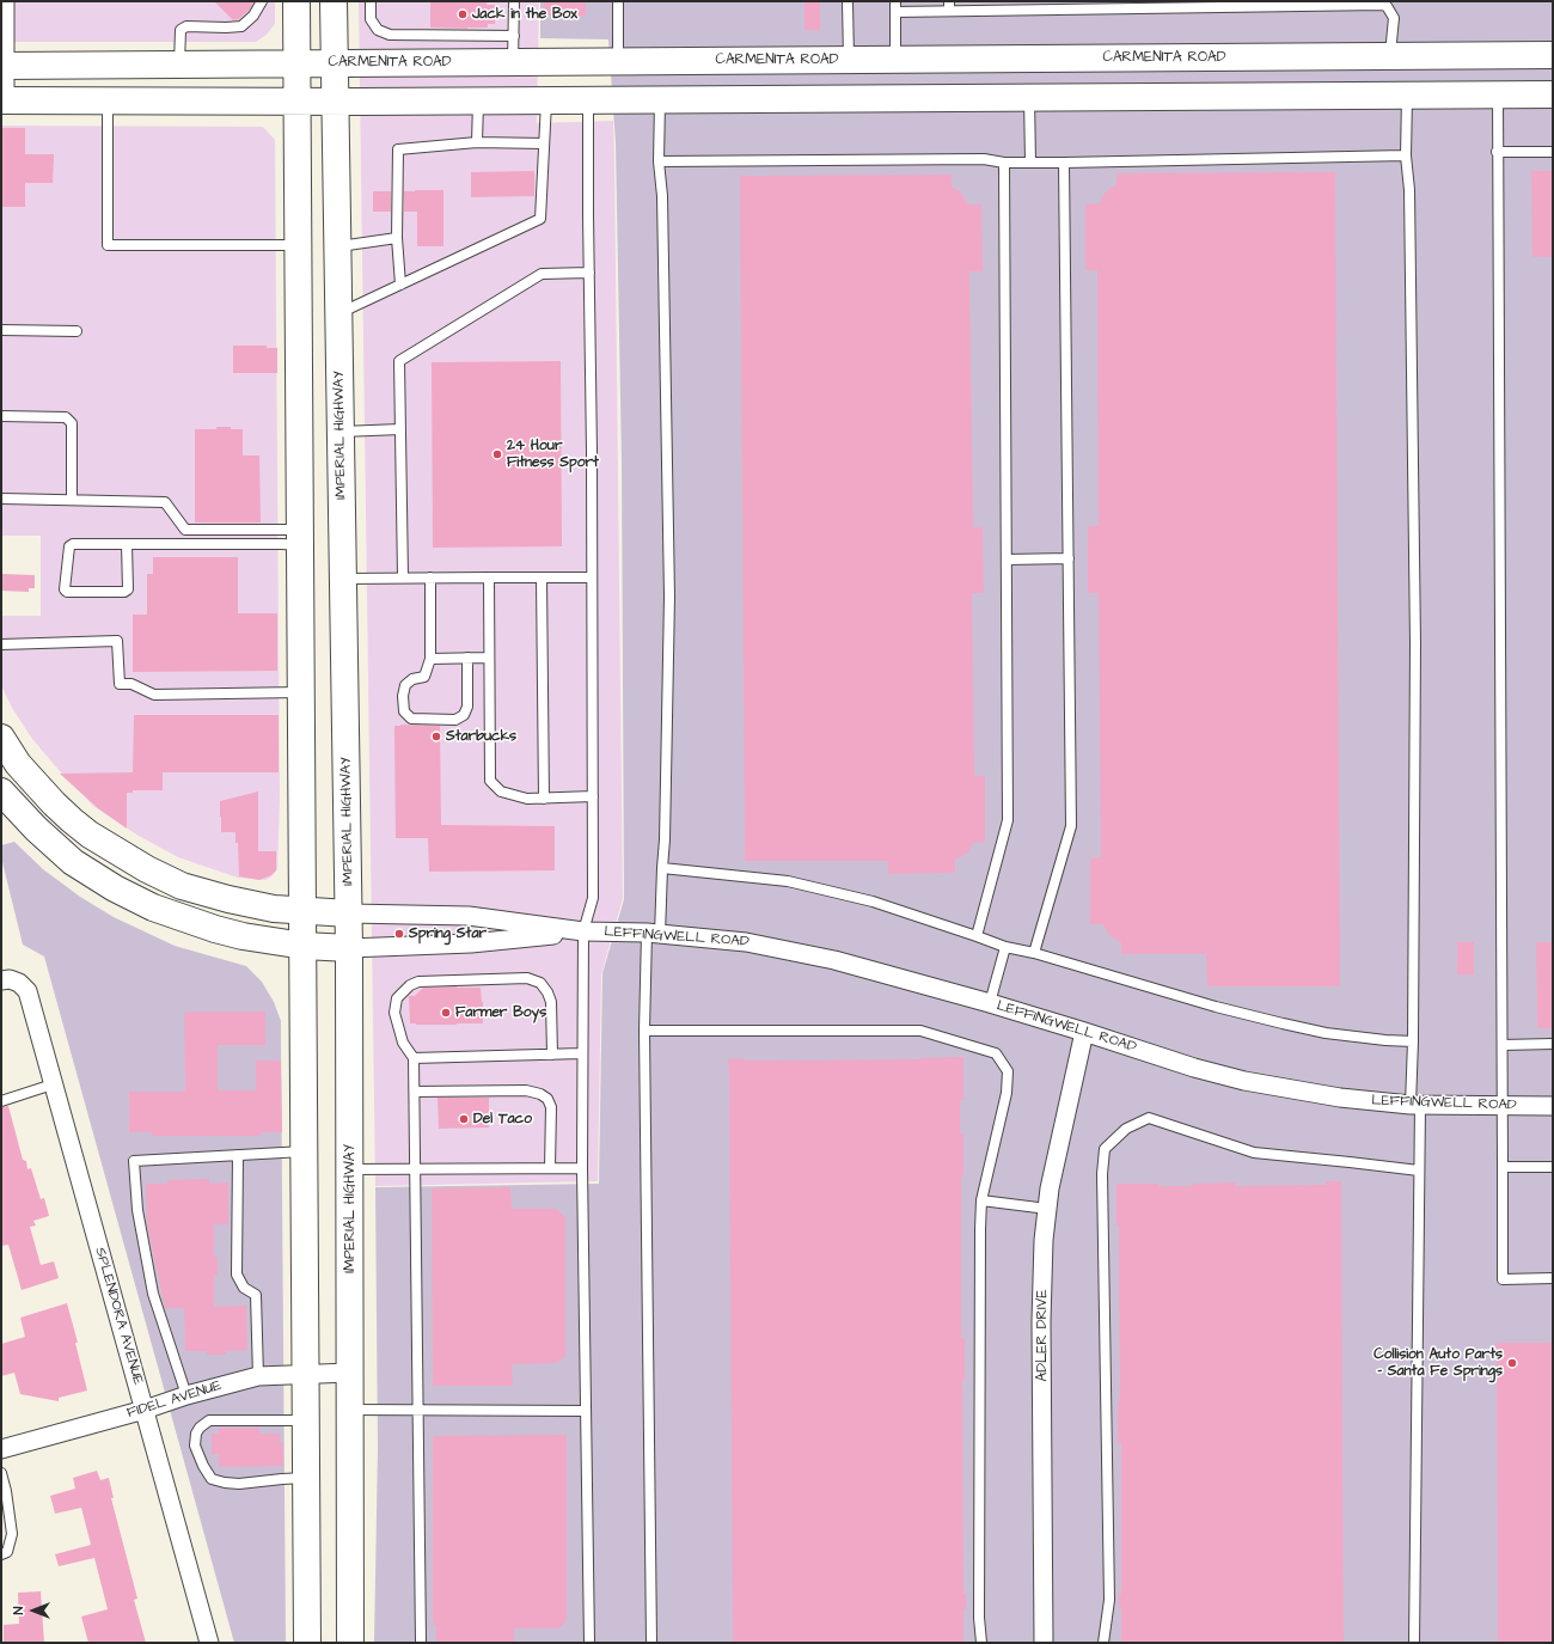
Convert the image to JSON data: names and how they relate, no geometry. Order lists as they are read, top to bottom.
{
  "streets": {
    "main road": ["CARMENITA ROAD", "IMPERIAL HIGHWAY", "LEFFINGWELL ROAD"],
    "street": ["SPLENDORA AVENUE", "ADLER DRIVE", "FIDEL AVENUE"]
  },
  "crossings": [
    ["CARMENITA ROAD", "IMPERIAL HIGHWAY"],
    ["IMPERIAL HIGHWAY", "LEFFINGWELL ROAD"],
    ["IMPERIAL HIGHWAY", "FIDEL AVENUE"],
    ["LEFFINGWELL ROAD", "ADLER DRIVE"],
    ["SPLENDORA AVENUE", "FIDEL AVENUE"]
  ],
  "places": [
    "Jack in the Box",
    "24 Hour Fitness Sport",
    "Starbucks",
    "Spring Star",
    "Farmer Boys",
    "Del Taco",
    "Collision Auto Parts - Santa Fe Springs"
  ],
  "north": "left"
}
